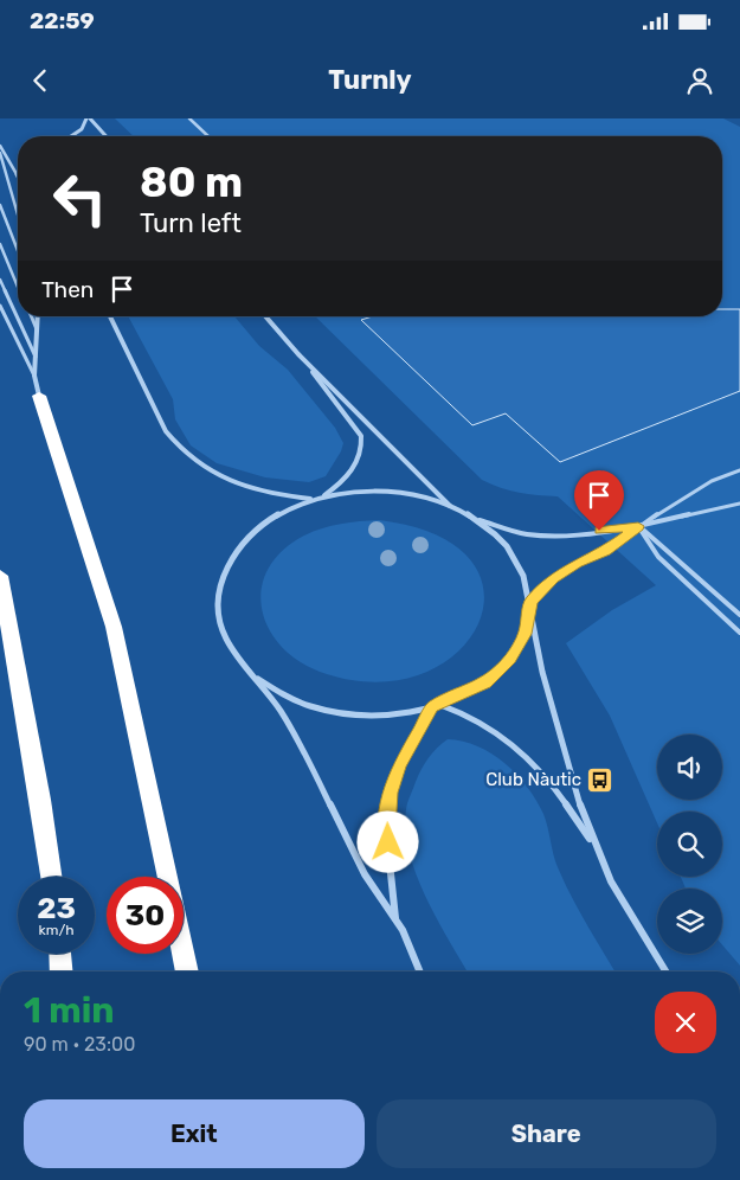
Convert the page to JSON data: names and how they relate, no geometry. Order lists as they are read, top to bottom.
{
  "places": {
    "bus stop": ["Club Nàutic"]
  },
  "page": {
    "status": "22:59",
    "header": "Turnly",
    "turn": ["80 m", "Turn left"],
    "then": "Then",
    "speed": "23 km/h",
    "limit": "30",
    "heading": ["1 min", "90 m · 23:00"],
    "buttons": ["Exit", "Share"]
  }
}
